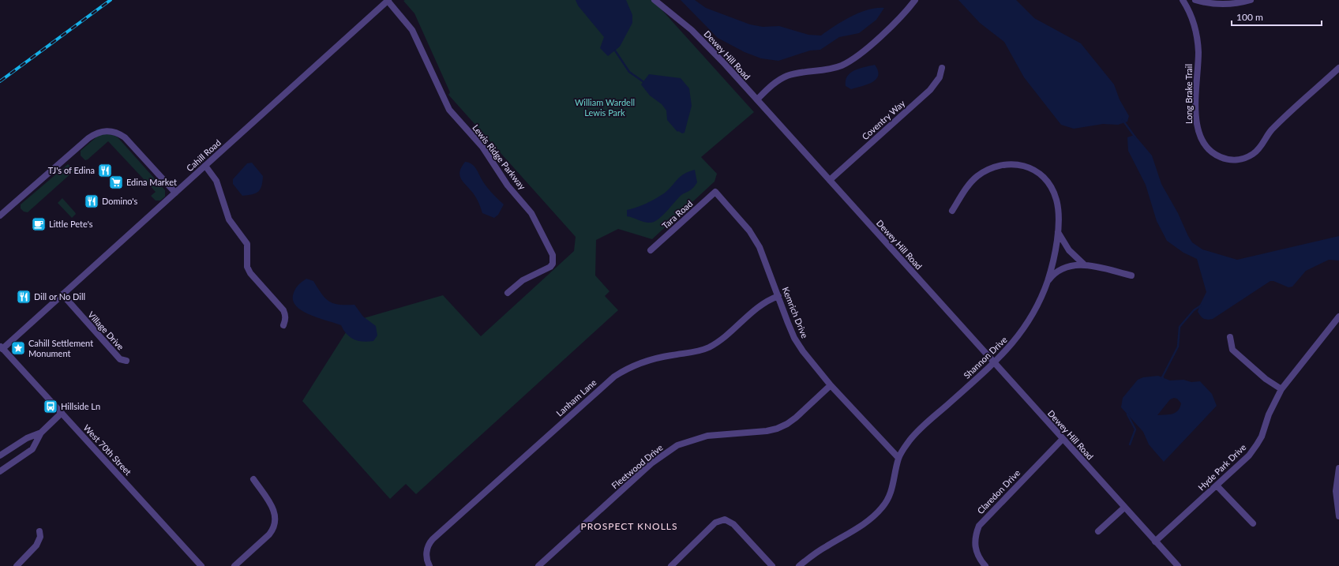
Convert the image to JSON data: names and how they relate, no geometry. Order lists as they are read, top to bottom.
{
  "streets": {
    "street": [
      "Dewey Hill Road",
      "Long Brake Trail",
      "Coventry Way",
      "Cahill Road",
      "Lewis Ridge Parkway",
      "Tara Road",
      "Kemrich Drive",
      "Village Drive",
      "Shannon Drive",
      "Lanham Lane",
      "West 70th Street",
      "Fleetwood Drive",
      "Hyde Park Drive",
      "Claredon Drive"
    ]
  },
  "crossings": [
    ["Dewey Hill Road", "Coventry Way"],
    ["Dewey Hill Road", "Shannon Drive"],
    ["Dewey Hill Road", "Hyde Park Drive"],
    ["Dewey Hill Road", "Claredon Drive"],
    ["Cahill Road", "Lewis Ridge Parkway"],
    ["Cahill Road", "Village Drive"],
    ["Cahill Road", "West 70th Street"],
    ["Tara Road", "Kemrich Drive"],
    ["Kemrich Drive", "Shannon Drive"],
    ["Kemrich Drive", "Lanham Lane"],
    ["Kemrich Drive", "Fleetwood Drive"]
  ],
  "districts": ["PROSPECT KNOLLS"],
  "parks": ["William Wardell Lewis Park"],
  "places": {
    "restaurant": ["TJ's of Edina", "Domino's", "Dill or No Dill"],
    "supermarket": ["Edina Market"],
    "cafe": ["Little Pete's"],
    "place": ["Cahill Settlement Monument"],
    "bus stop": ["Hillside Ln"]
  },
  "scale_bar": "100 m"
}
